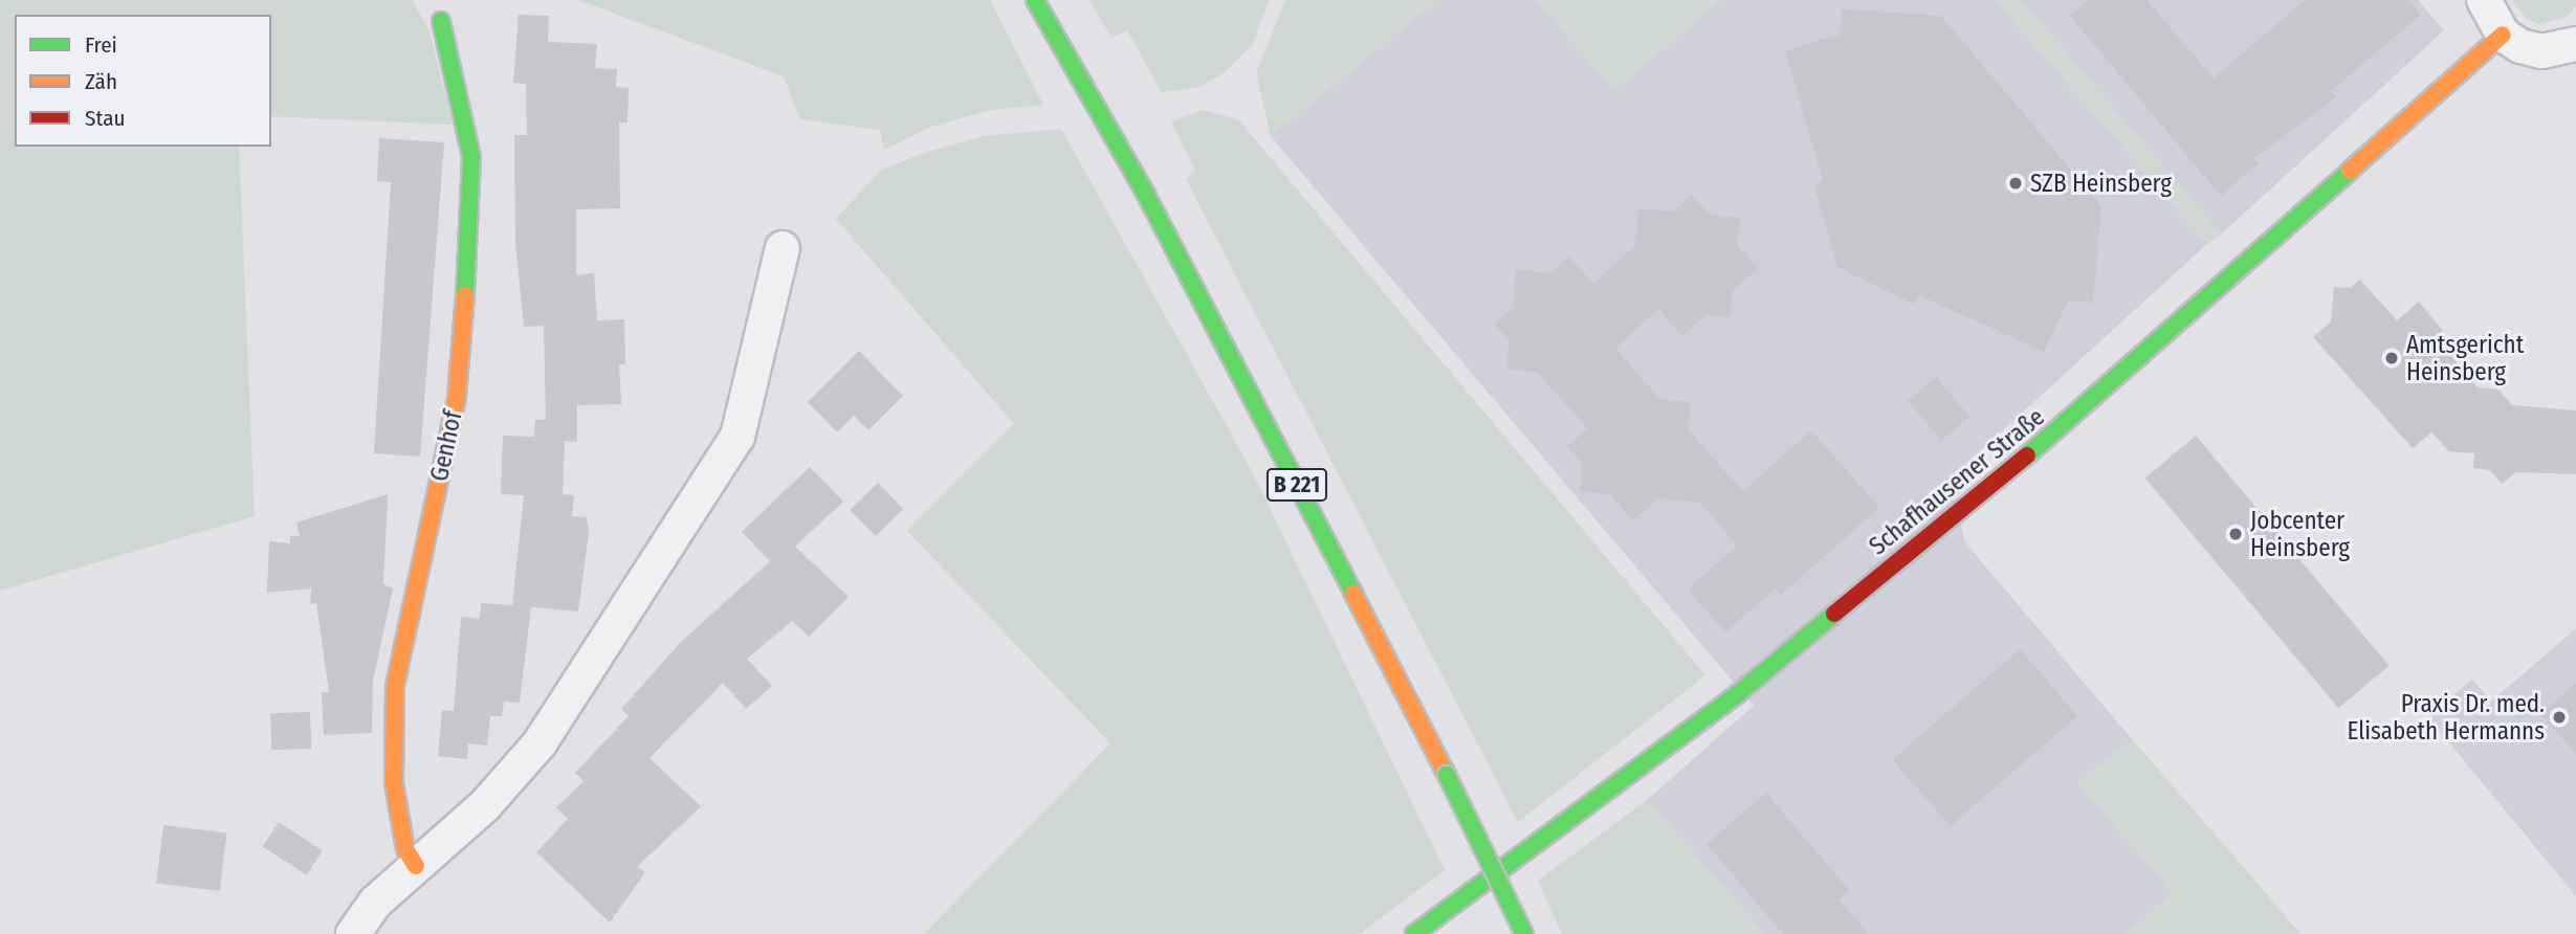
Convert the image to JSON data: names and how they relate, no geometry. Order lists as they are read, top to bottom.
{
  "streets": {
    "street": ["Genhof", "Schafhausener Straße", "B 221"]
  },
  "places": [
    "SZB Heinsberg",
    "Amtsgericht Heinsberg",
    "Jobcenter Heinsberg",
    "Praxis Dr. med. Elisabeth Hermanns"
  ],
  "legend": ["Frei", "Zäh", "Stau"]
}
